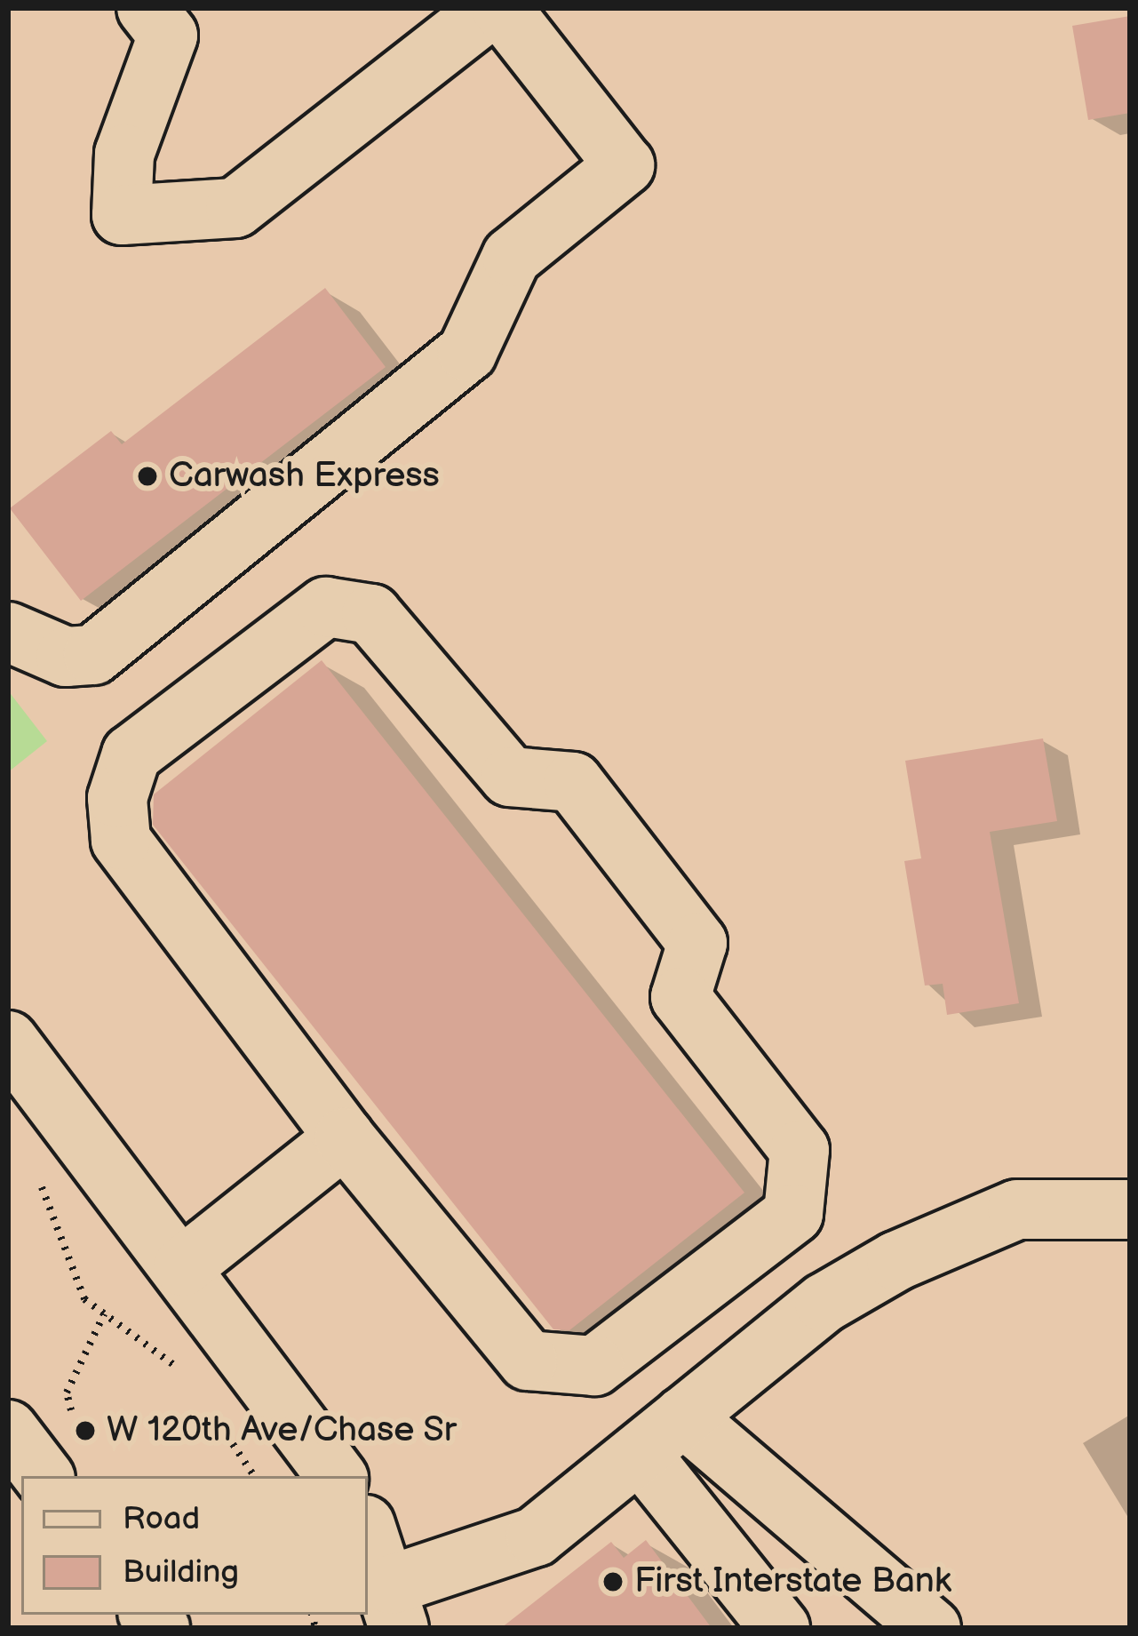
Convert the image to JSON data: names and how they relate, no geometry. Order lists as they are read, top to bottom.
{
  "places": ["Carwash Express", "W 120th Ave/Chase Sr", "First Interstate Bank"],
  "legend": ["Road", "Building"]
}
